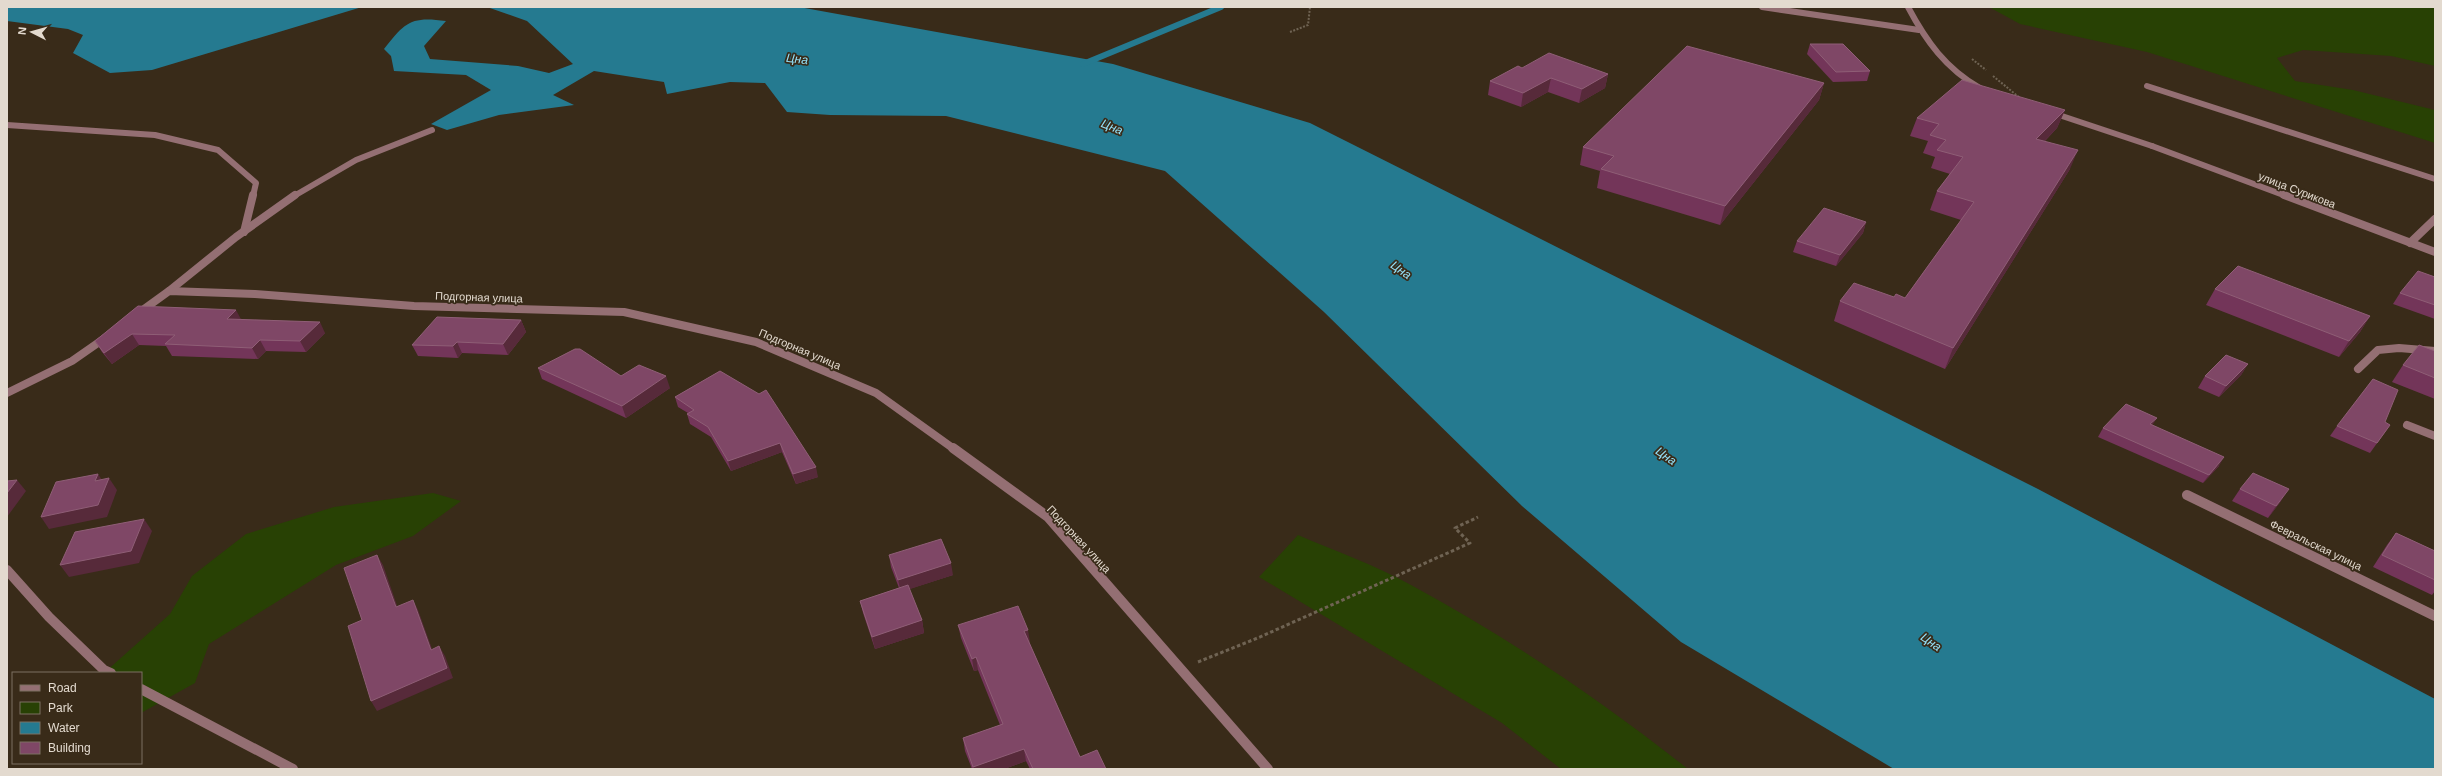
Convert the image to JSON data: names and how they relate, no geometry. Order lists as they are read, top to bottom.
{
  "streets": {
    "street": ["улица Сурикова", "Подгорная улица", "Февральская улица"]
  },
  "water": ["Цна"],
  "legend": [
    "Road",
    "Park",
    "Water",
    "Building"
  ],
  "north": "left"
}
